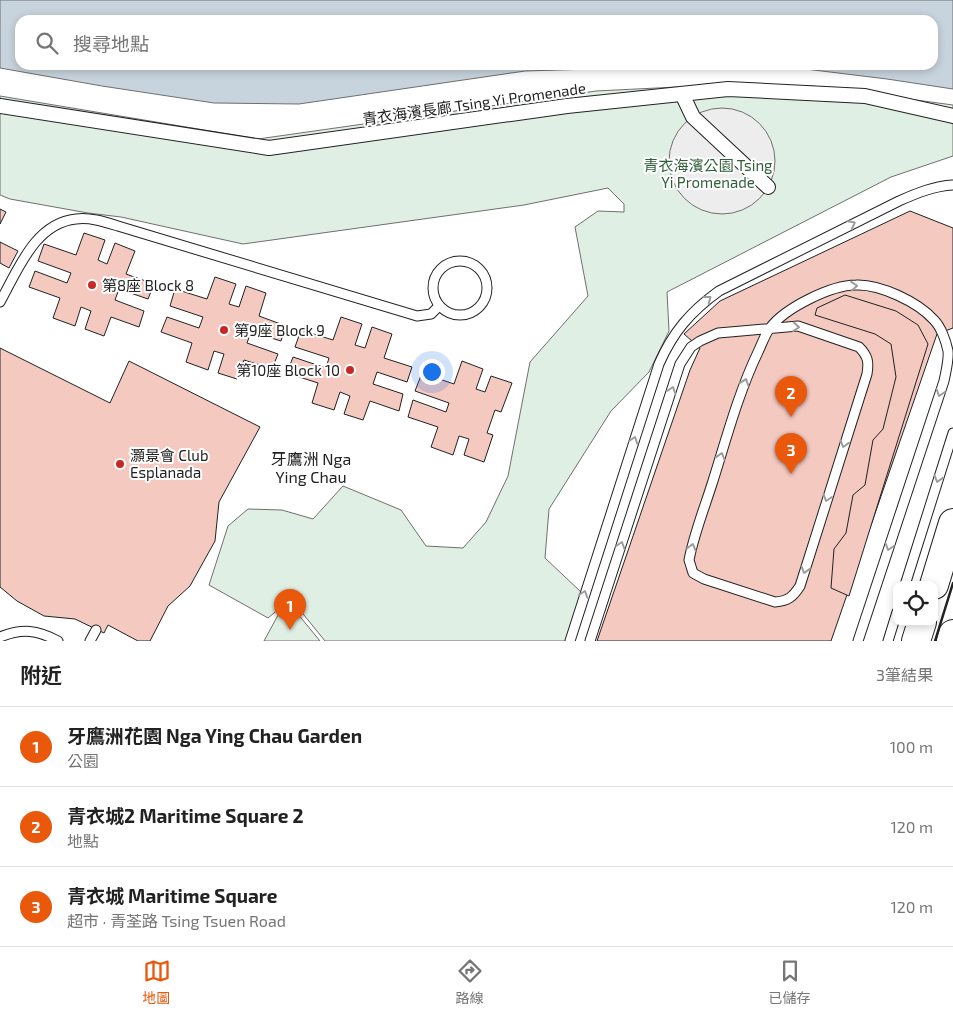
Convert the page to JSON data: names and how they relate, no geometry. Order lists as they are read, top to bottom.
{
  "streets": {
    "street": ["青衣海濱長廊 Tsing Yi Promenade"]
  },
  "districts": ["牙鷹洲 Nga Ying Chau"],
  "parks": ["青衣海濱公園 Tsing Yi Promenade"],
  "places": [
    "第8座 Block 8",
    "第9座 Block 9",
    "第10座 Block 10",
    "灝景會 Club Esplanada"
  ],
  "page": {
    "search": "搜尋地點",
    "pins": ["2", "3", "1"],
    "heading": ["附近", "3筆結果"],
    "list": [
      {
        "mark": "1",
        "name": "牙鷹洲花園 Nga Ying Chau Garden",
        "note": "公園",
        "value": "100 m"
      },
      {
        "mark": "2",
        "name": "青衣城2 Maritime Square 2",
        "note": "地點",
        "value": "120 m"
      },
      {
        "mark": "3",
        "name": "青衣城 Maritime Square",
        "note": "超市 · 青荃路 Tsing Tsuen Road",
        "value": "120 m"
      }
    ],
    "nav": ["地圖", "路線", "已儲存"]
  }
}
